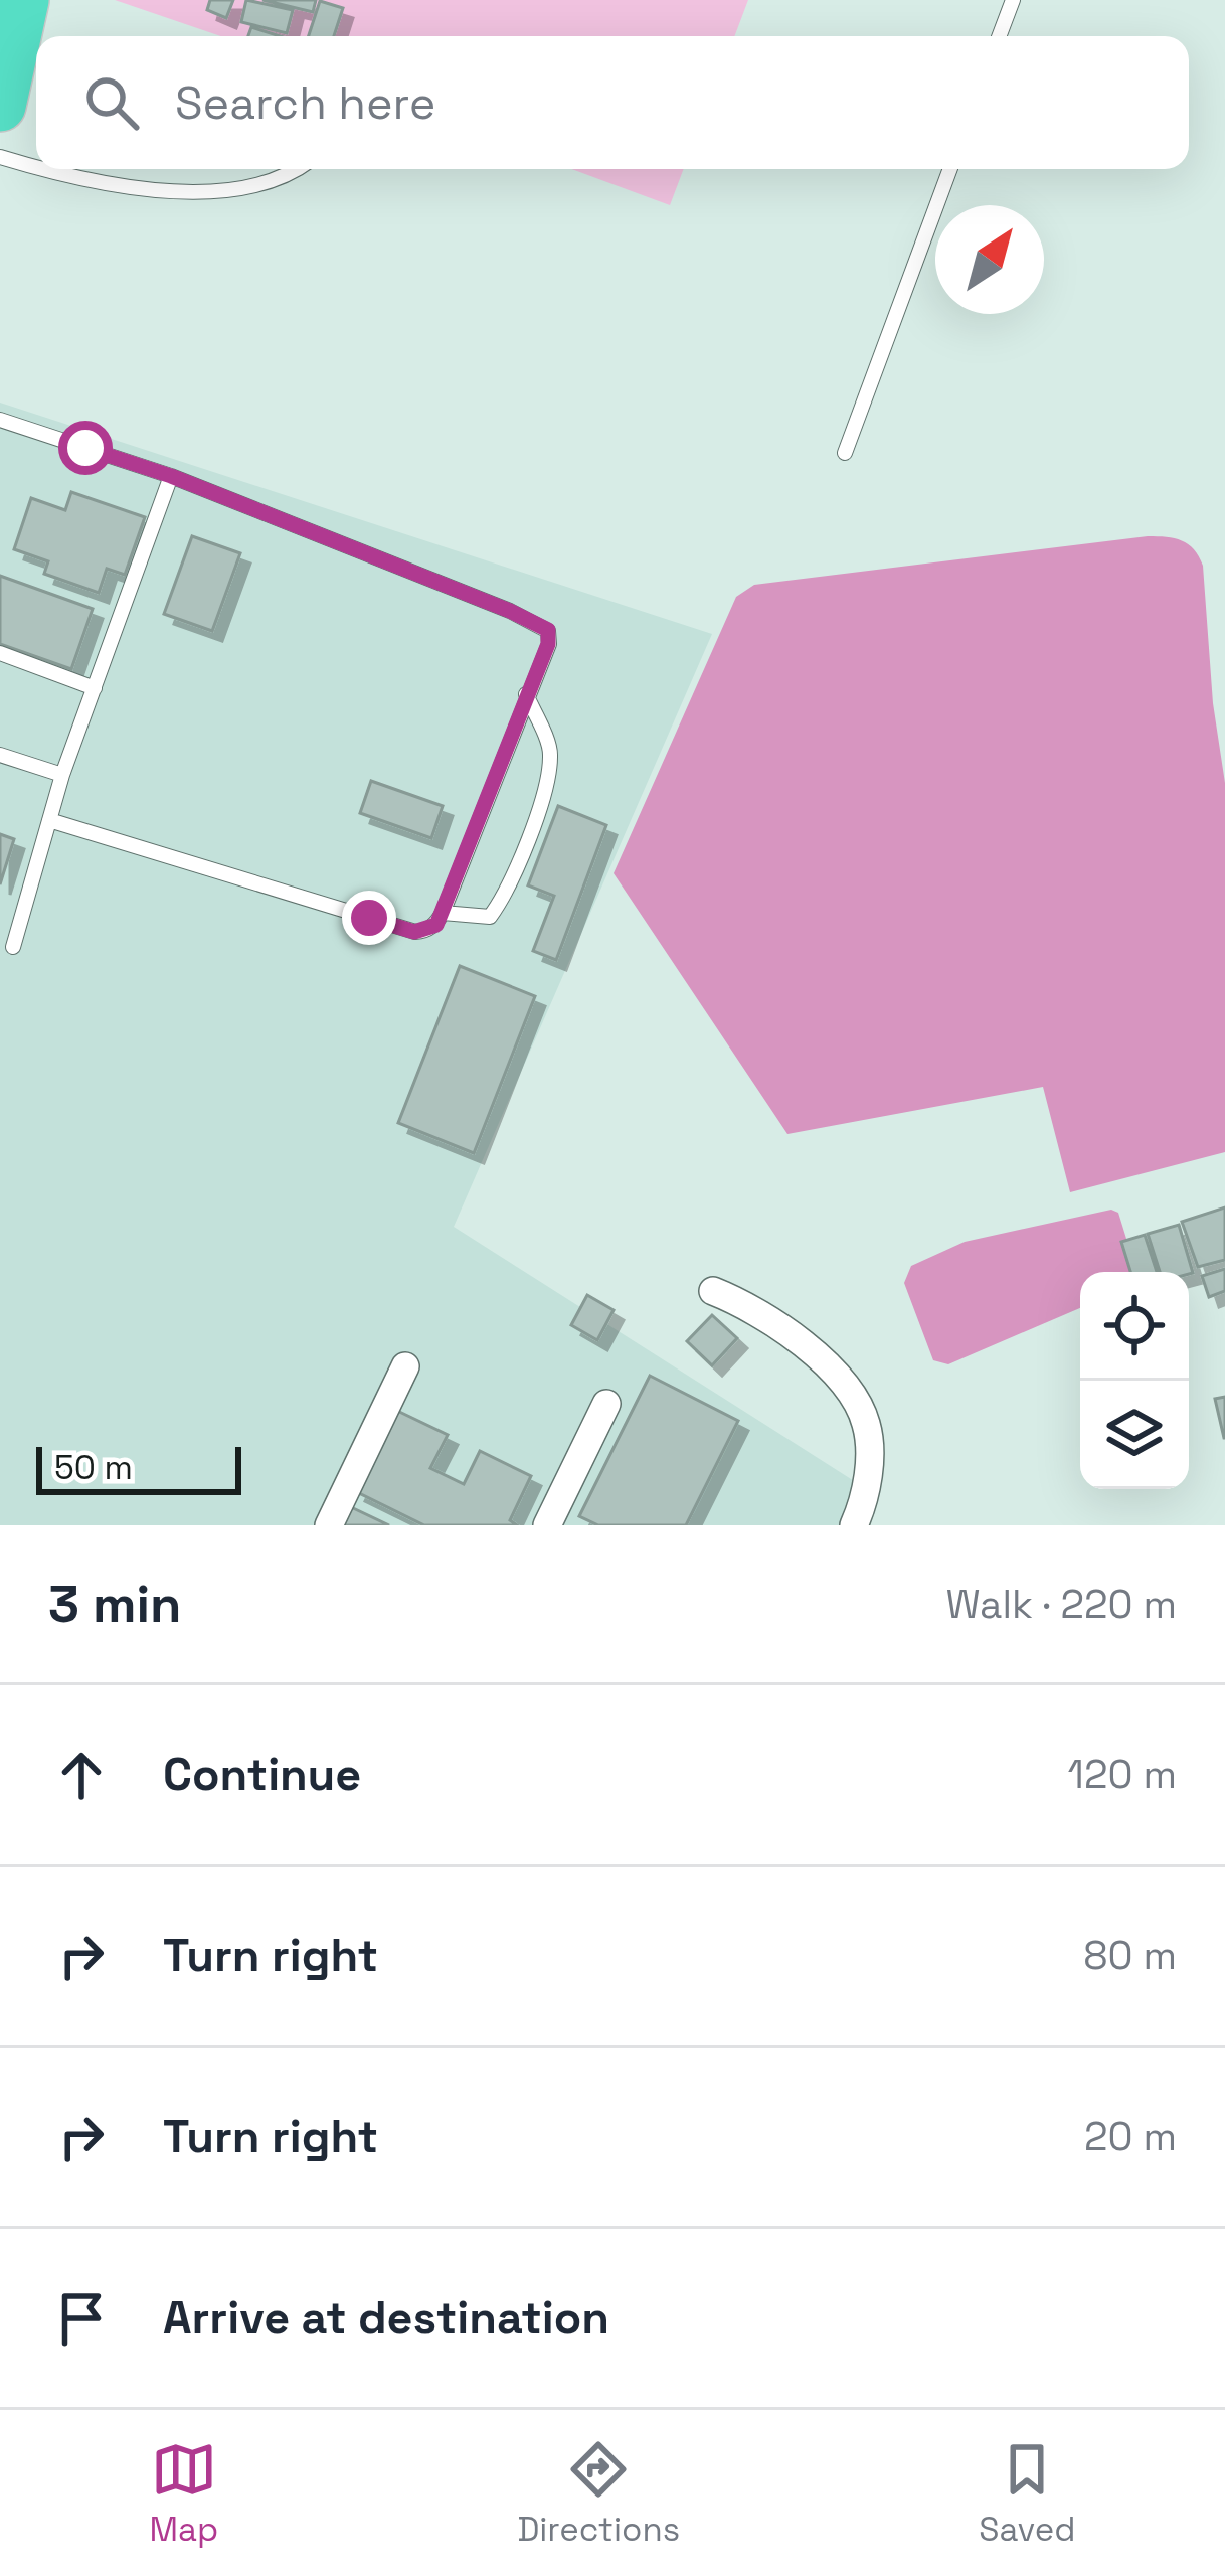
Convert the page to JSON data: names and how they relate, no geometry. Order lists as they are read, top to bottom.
{
  "scale_bar": "50 m",
  "north": "top right",
  "page": {
    "search": "Search here",
    "scale": "50 m",
    "heading": ["3 min", "Walk · 220 m"],
    "list": [
      ["Continue", "120 m"],
      ["Turn right", "80 m"],
      ["Turn right", "20 m"],
      "Arrive at destination"
    ],
    "nav": ["Map", "Directions", "Saved"]
  }
}
